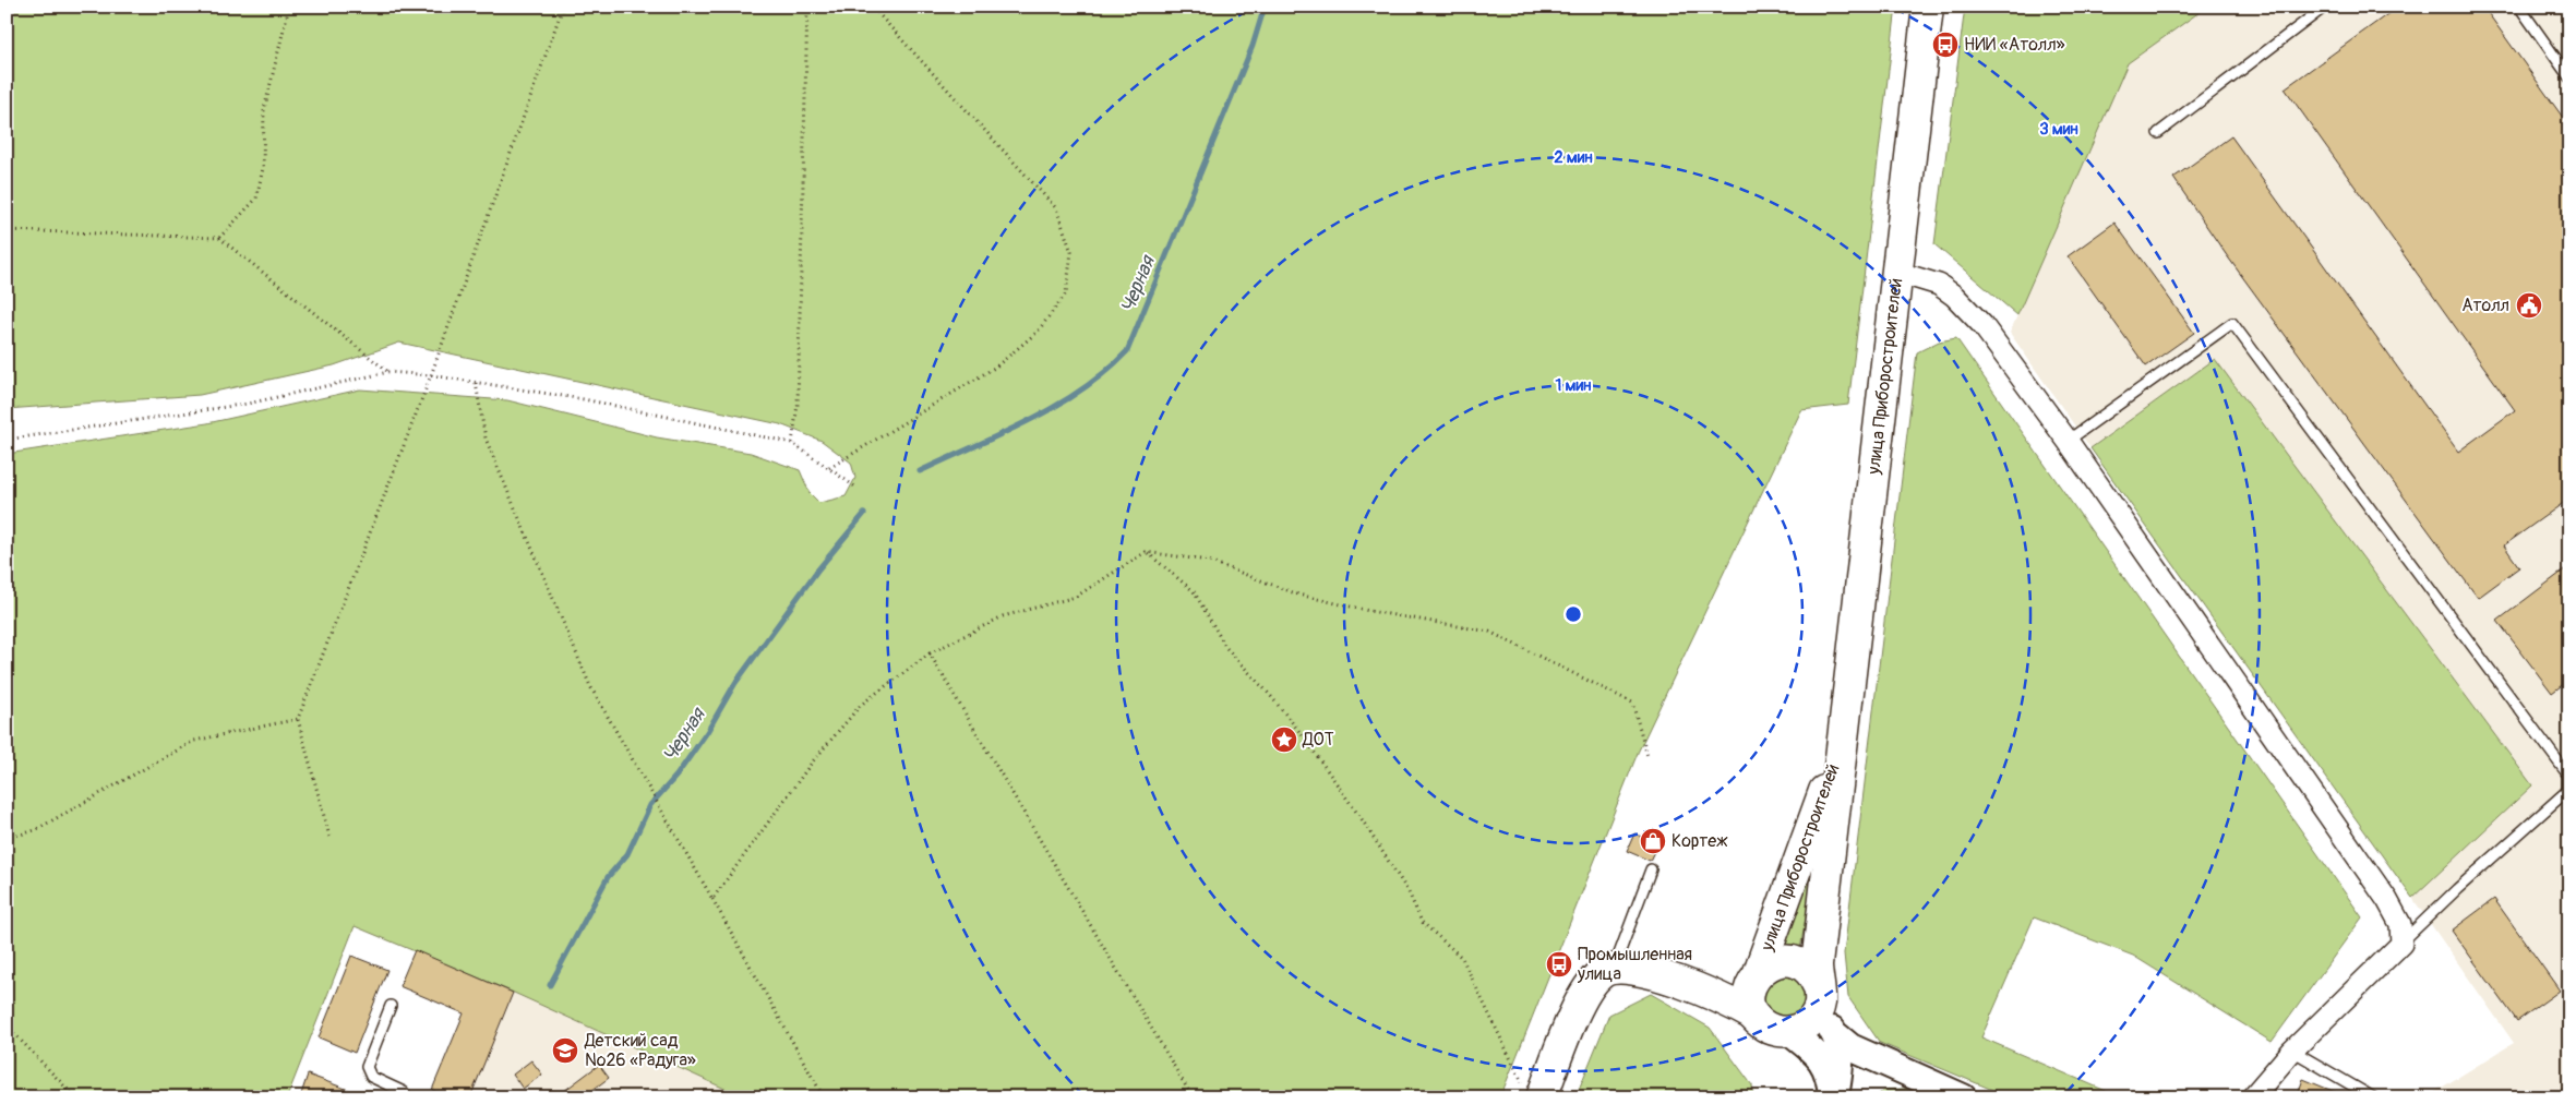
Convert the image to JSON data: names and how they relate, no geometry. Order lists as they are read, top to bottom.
{
  "streets": {
    "main road": ["улица Приборостроителей"]
  },
  "water": ["Черная"],
  "places": {
    "bus stop": ["НИИ «Атолл»", "Промышленная улица"],
    "public building": ["Атолл"],
    "place": ["ДОТ"],
    "shop": ["Кортеж"],
    "school or university": ["Детский сад №26 «Радуга»"]
  },
  "rings": ["3 мин", "2 мин", "1 мин"]
}
